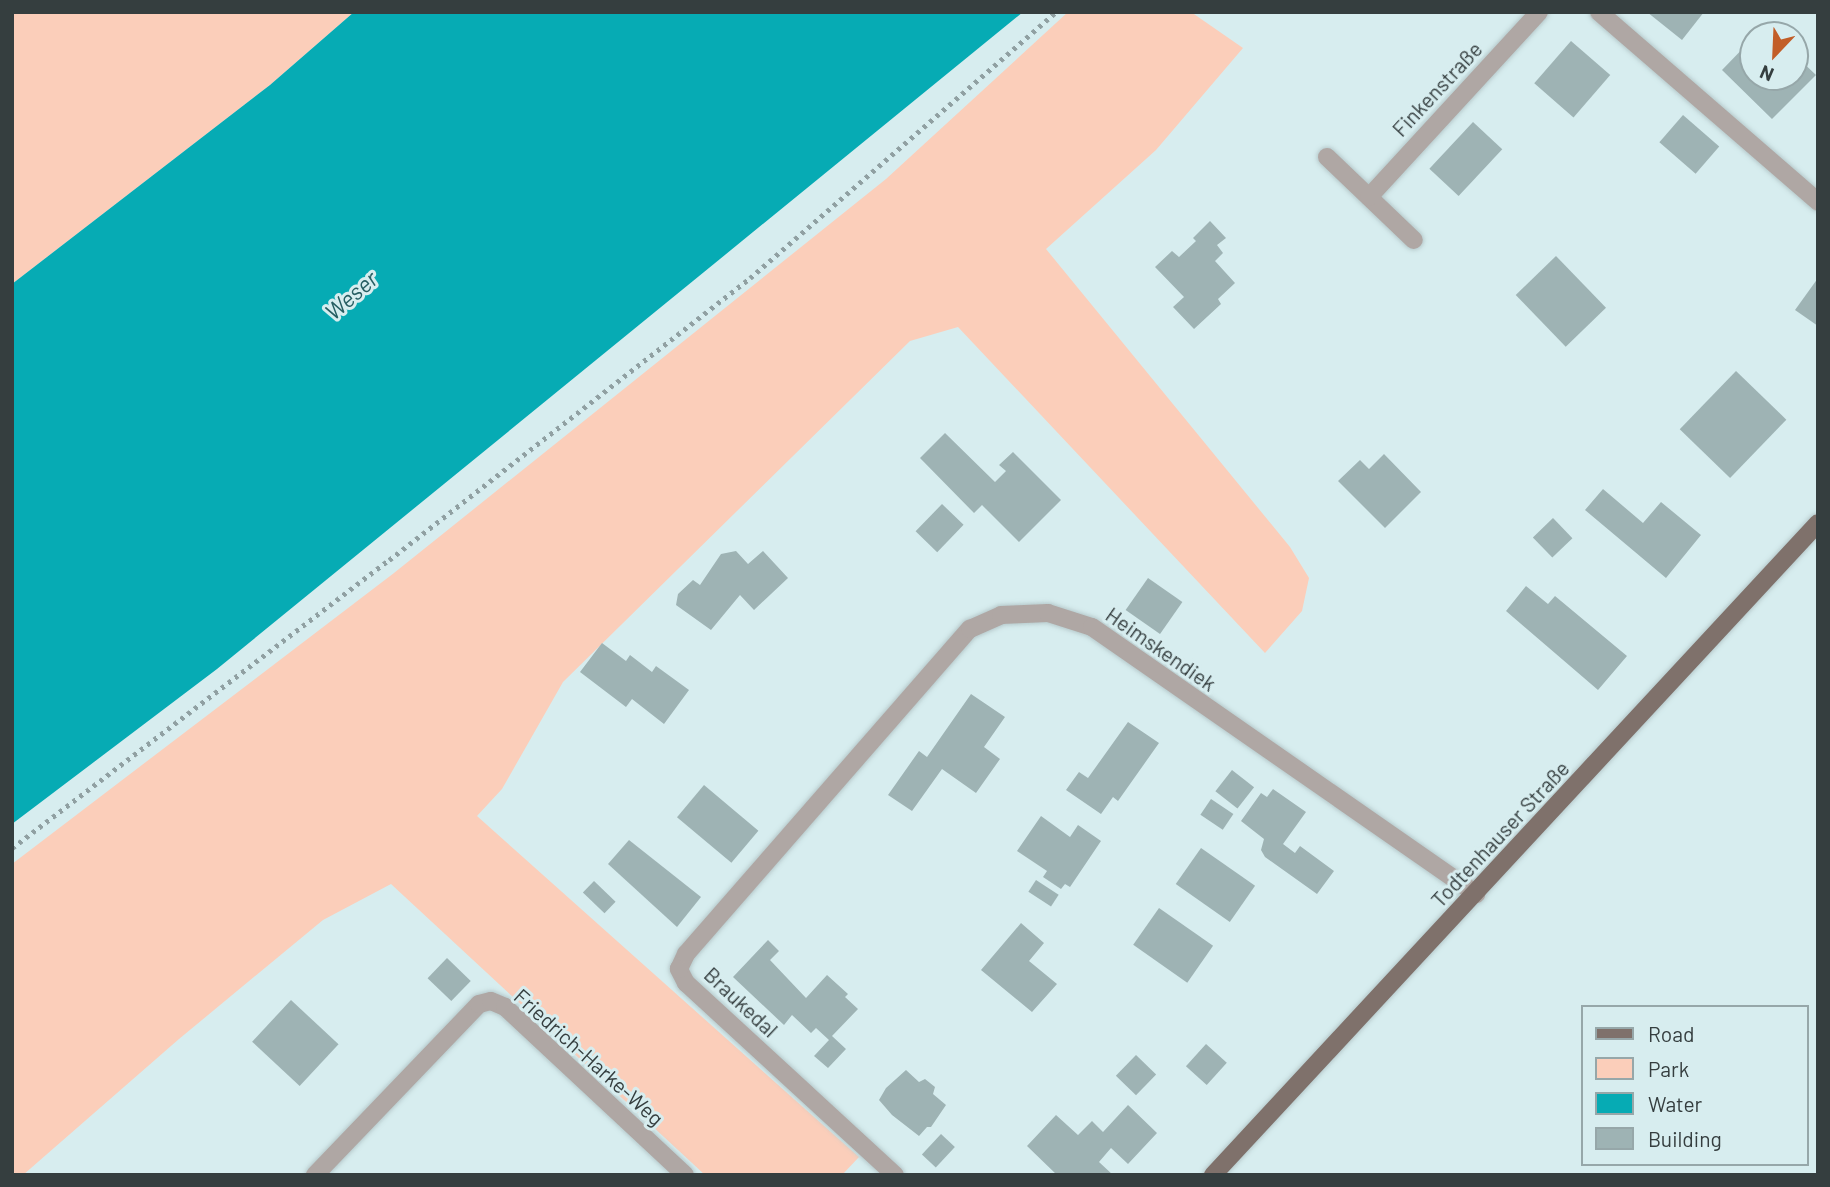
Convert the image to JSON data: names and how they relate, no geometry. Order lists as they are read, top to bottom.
{
  "streets": {
    "main road": ["Todtenhauser Straße"],
    "street": [
      "Finkenstraße",
      "Heimskendiek",
      "Braukedal",
      "Friedrich-Harke-Weg"
    ]
  },
  "crossings": [
    ["Heimskendiek", "Todtenhauser Straße"],
    ["Heimskendiek", "Braukedal"]
  ],
  "water": ["Weser"],
  "legend": [
    "Road",
    "Park",
    "Water",
    "Building"
  ],
  "north": "bottom left"
}
